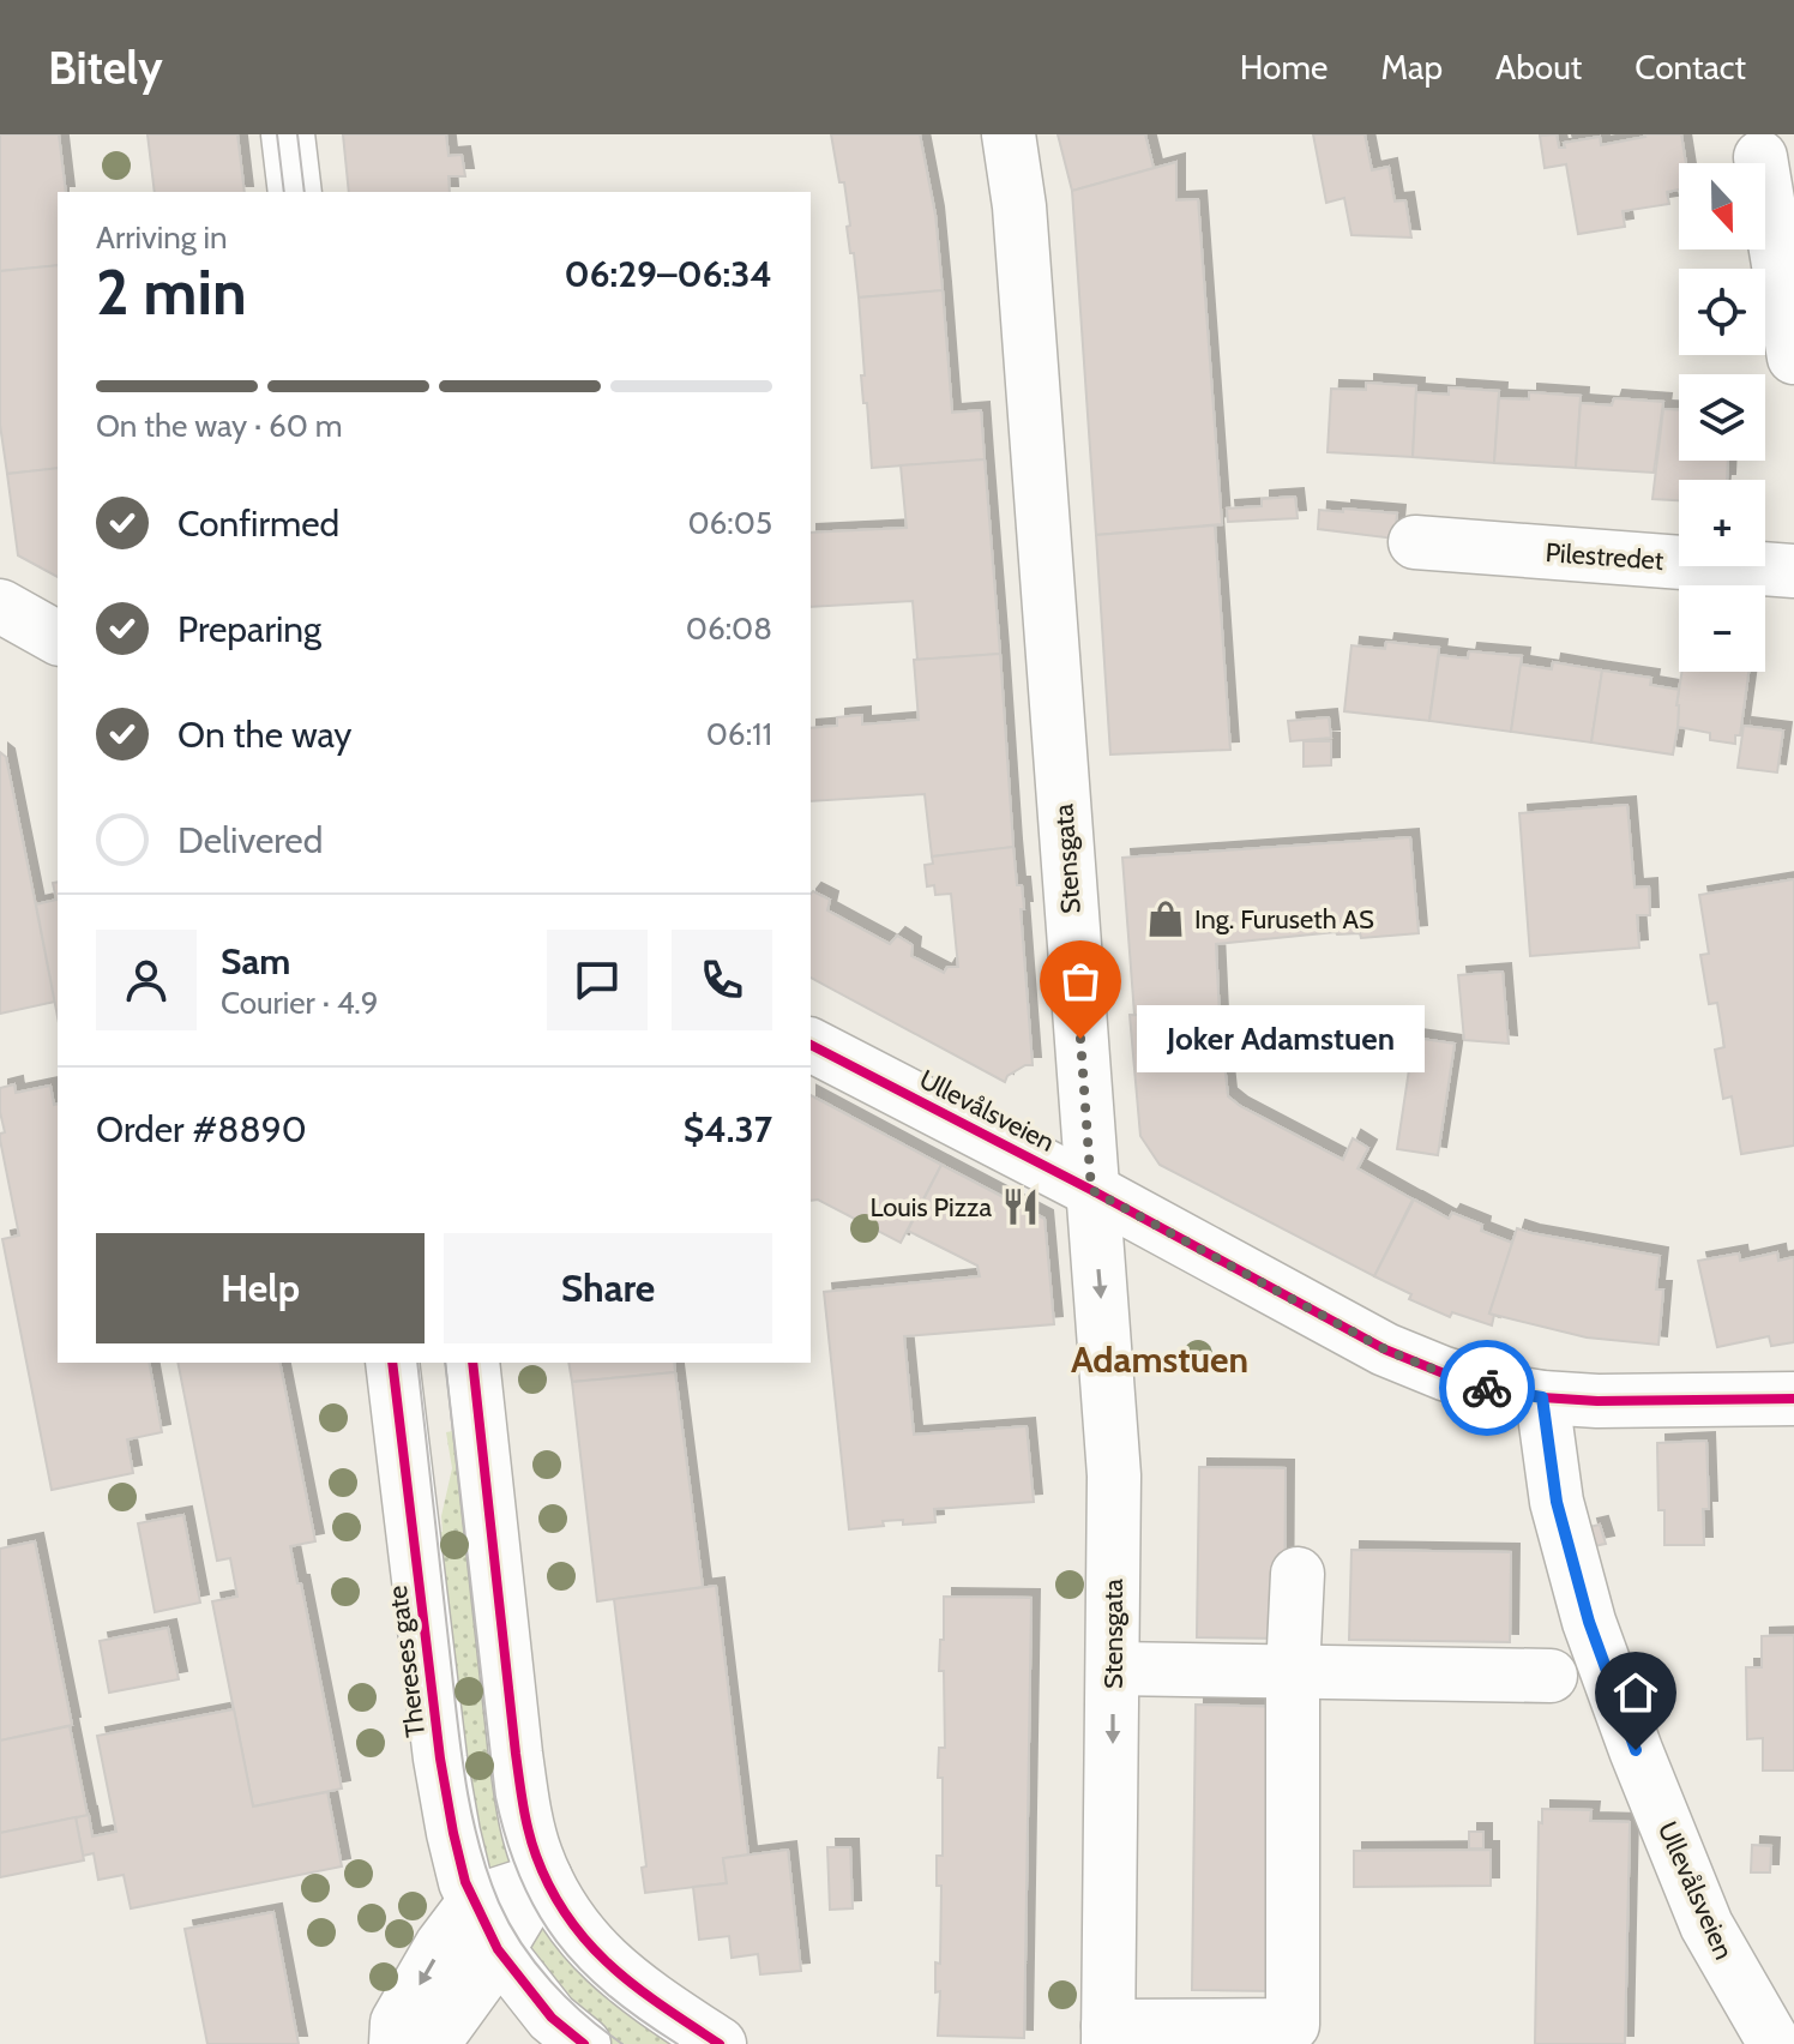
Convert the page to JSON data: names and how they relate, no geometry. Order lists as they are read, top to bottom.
{
  "streets": {
    "street": [
      "Pilestredet",
      "Stensgata",
      "Ullevålsveien",
      "Thereses gate"
    ]
  },
  "crossings": [
    ["Stensgata", "Ullevålsveien"]
  ],
  "one_way": ["Stensgata"],
  "districts": ["Adamstuen"],
  "places": {
    "shop": ["Ing. Furuseth AS"],
    "other": ["Joker Adamstuen"],
    "restaurant": ["Louis Pizza"]
  },
  "north": "bottom",
  "page": {
    "header": "Bitely",
    "nav": [
      "Home",
      "Map",
      "About",
      "Contact"
    ],
    "map_buttons": ["+", "−"],
    "heading": ["2 min", "Arriving in", "06:29–06:34"],
    "panel": [
      "Sam",
      "Courier · 4.9",
      "Order #8890",
      "$4.37"
    ],
    "bar": "On the way · 60 m",
    "list": [
      ["Confirmed", "06:05"],
      ["Preparing", "06:08"],
      ["On the way", "06:11"],
      "Delivered"
    ],
    "bubble": "Joker Adamstuen",
    "buttons": ["Help", "Share"]
  }
}
